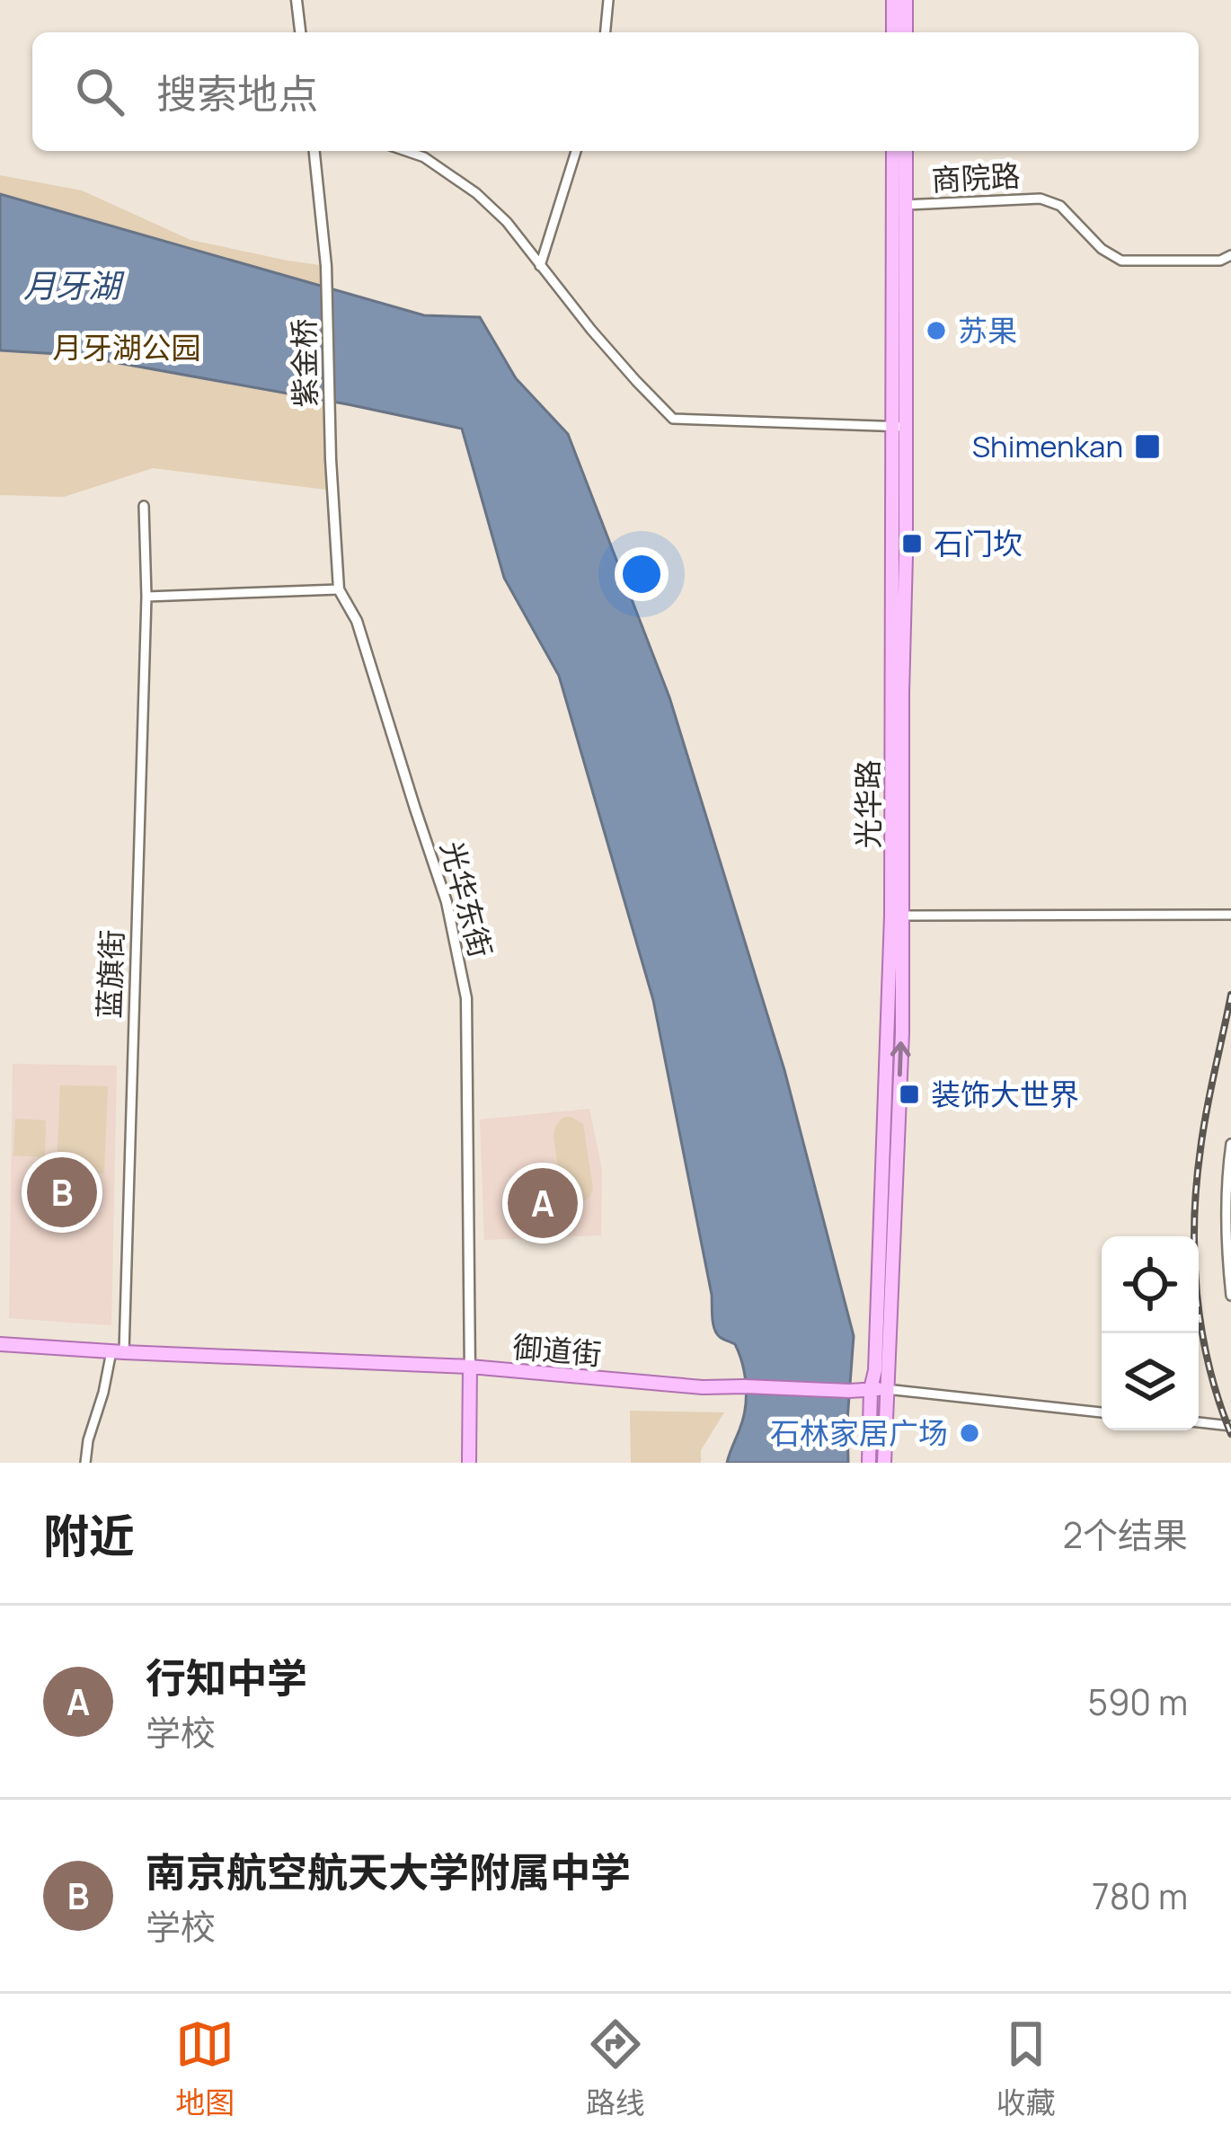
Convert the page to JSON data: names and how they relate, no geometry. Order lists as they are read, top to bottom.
{
  "streets": {
    "main road": ["光华路", "御道街"],
    "street": [
      "商院路",
      "紫金桥",
      "光华东街",
      "蓝旗街"
    ]
  },
  "crossings": [
    ["商院路", "光华路"],
    ["紫金桥", "光华东街"],
    ["光华路", "御道街"],
    ["光华东街", "御道街"],
    ["蓝旗街", "御道街"]
  ],
  "water": ["月牙湖"],
  "parks": ["月牙湖公园"],
  "places": {
    "other": ["苏果", "石林家居广场"],
    "transit": ["Shimenkan", "石门坎", "装饰大世界"]
  },
  "page": {
    "search": "搜索地点",
    "pins": ["B", "A"],
    "heading": ["附近", "2个结果"],
    "list": [
      {
        "mark": "A",
        "name": "行知中学",
        "note": "学校",
        "value": "590 m"
      },
      {
        "mark": "B",
        "name": "南京航空航天大学附属中学",
        "note": "学校",
        "value": "780 m"
      }
    ],
    "nav": ["地图", "路线", "收藏"]
  }
}
